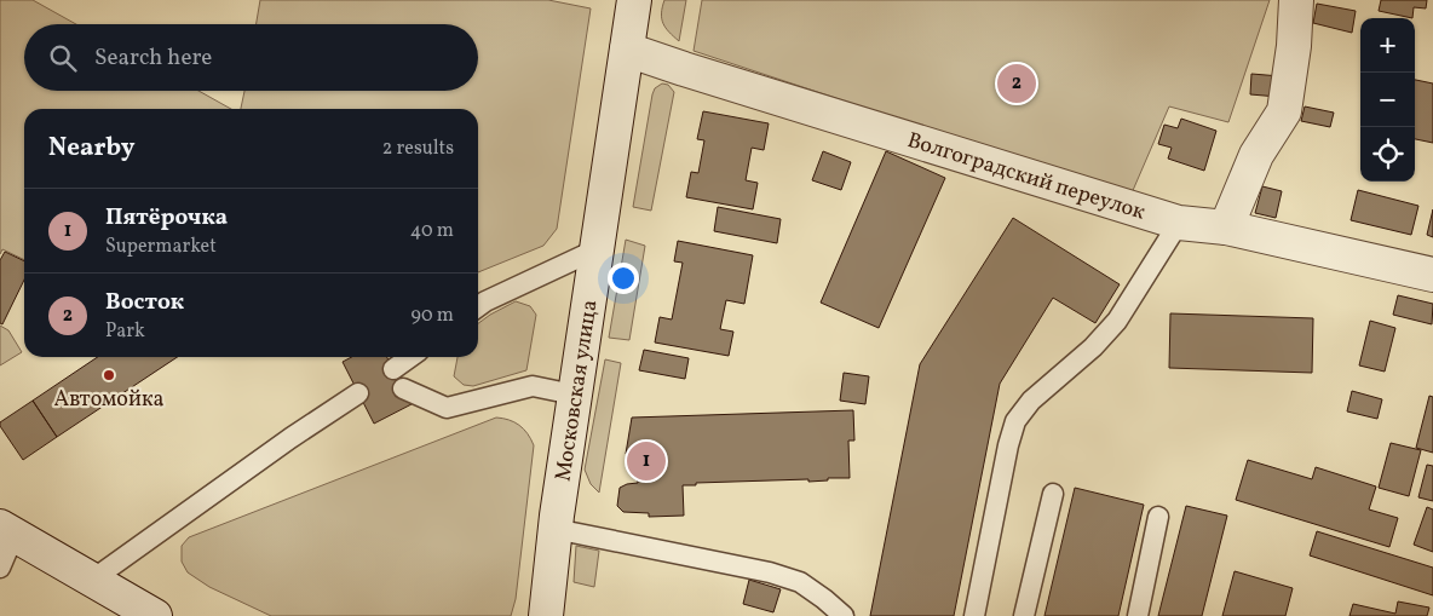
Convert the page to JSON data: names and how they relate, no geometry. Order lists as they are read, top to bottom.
{
  "streets": {
    "street": ["Волгоградский переулок", "Московская улица"]
  },
  "crossings": [
    ["Волгоградский переулок", "Московская улица"]
  ],
  "places": ["Автомойка"],
  "page": {
    "map_buttons": ["+", "−"],
    "search": "Search here",
    "pins": ["2", "1"],
    "heading": ["Nearby", "2 results"],
    "list": [
      {
        "mark": "1",
        "name": "Пятёрочка",
        "note": "Supermarket",
        "value": "40 m"
      },
      {
        "mark": "2",
        "name": "Восток",
        "note": "Park",
        "value": "90 m"
      }
    ]
  }
}
